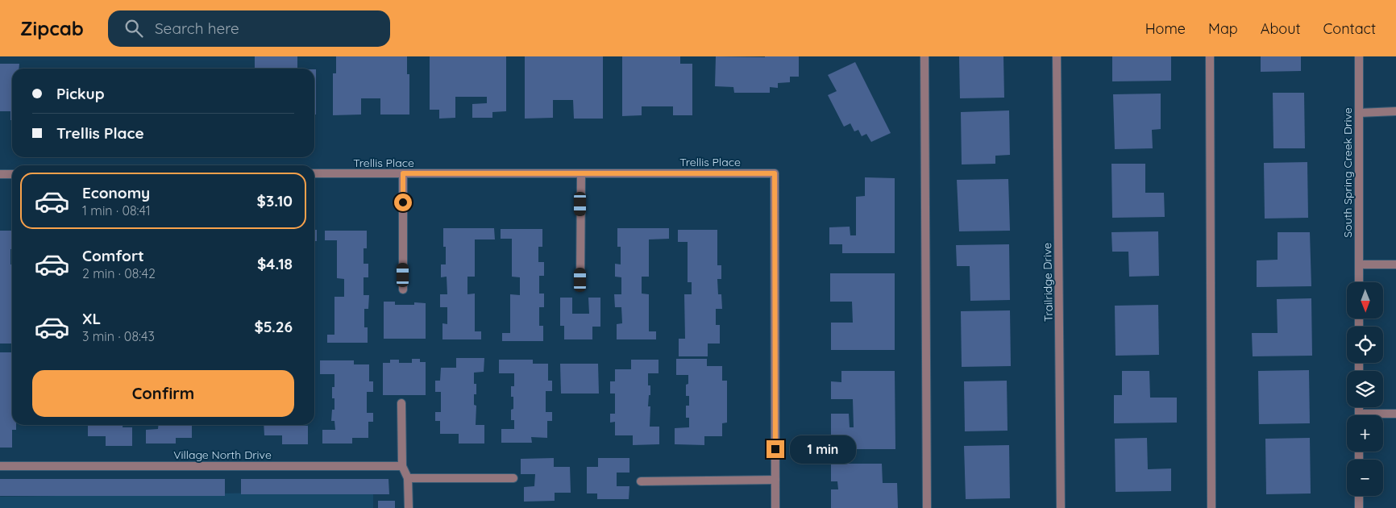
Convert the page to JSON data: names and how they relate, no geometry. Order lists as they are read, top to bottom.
{
  "streets": {
    "street": [
      "Trellis Place",
      "South Spring Creek Drive",
      "Trailridge Drive",
      "Village North Drive"
    ]
  },
  "north": "bottom",
  "page": {
    "header": "Zipcab",
    "search": "Search here",
    "nav": [
      "Home",
      "Map",
      "About",
      "Contact"
    ],
    "banner": ["Pickup", "Trellis Place"],
    "list": [
      {
        "name": "Economy",
        "note": "1 min · 08:41",
        "value": "$3.10"
      },
      {
        "name": "Comfort",
        "note": "2 min · 08:42",
        "value": "$4.18"
      },
      {
        "name": "XL",
        "note": "3 min · 08:43",
        "value": "$5.26"
      }
    ],
    "map_buttons": ["+", "−"],
    "buttons": "Confirm",
    "bubble": "1 min"
  }
}
